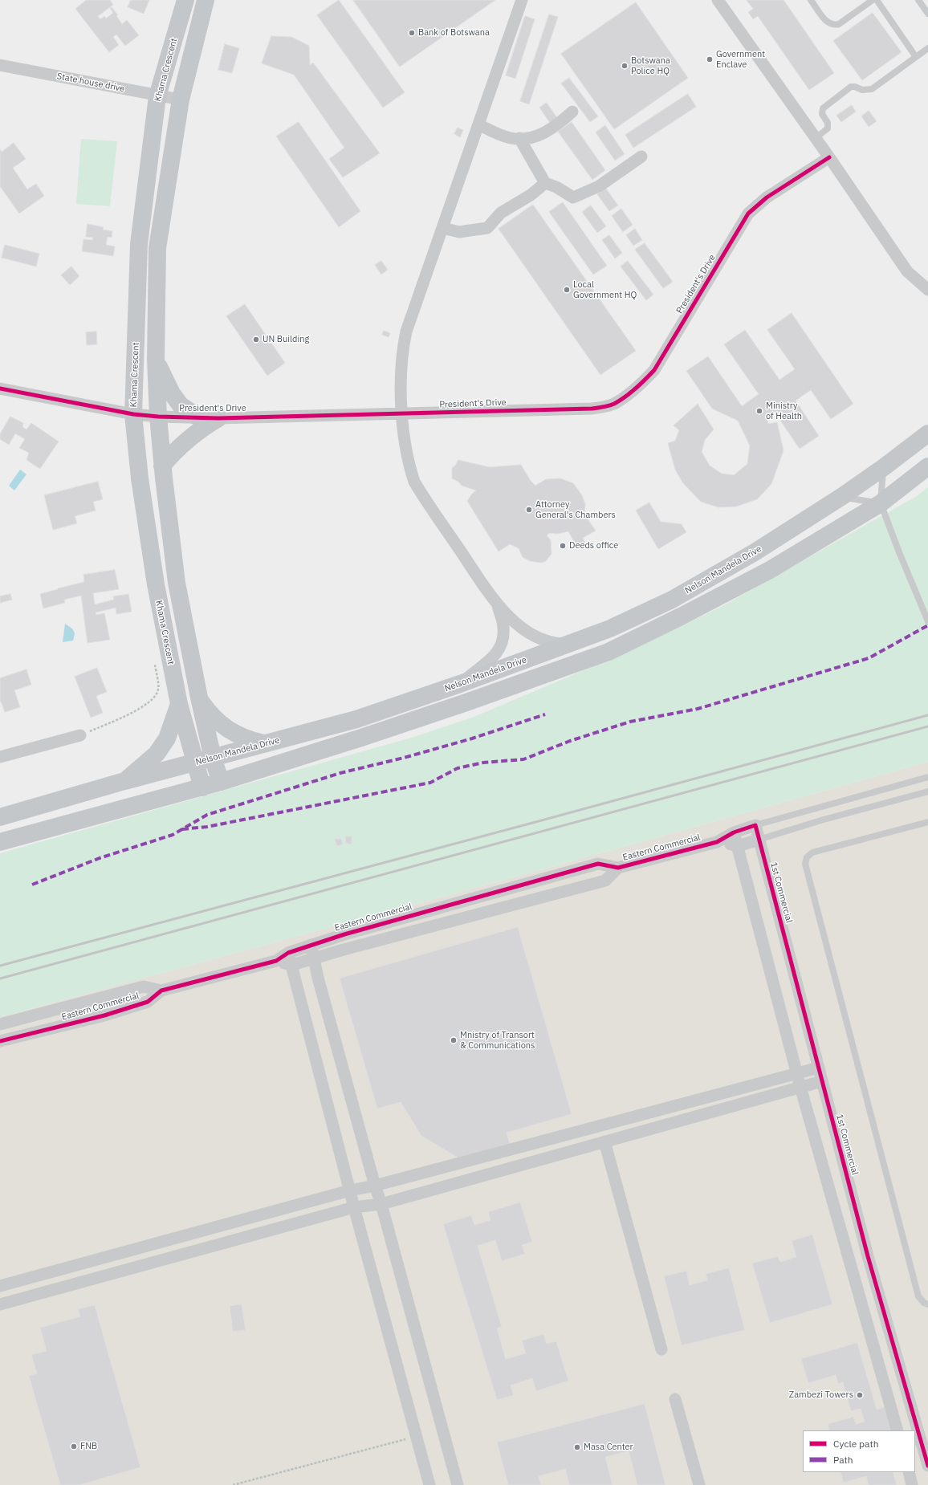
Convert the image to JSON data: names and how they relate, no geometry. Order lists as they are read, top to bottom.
{
  "streets": {
    "main road": ["Khama Crescent", "Nelson Mandela Drive"],
    "street": [
      "State house drive",
      "President's Drive",
      "Eastern Commercial",
      "1st Commercial"
    ]
  },
  "crossings": [
    ["Khama Crescent", "State house drive"],
    ["Khama Crescent", "President's Drive"],
    ["Khama Crescent", "Nelson Mandela Drive"],
    ["Eastern Commercial", "1st Commercial"]
  ],
  "places": [
    "Bank of Botswana",
    "Government Enclave",
    "Botswana Police HQ",
    "Local Government HQ",
    "UN Building",
    "Ministry of Health",
    "Attorney General's Chambers",
    "Deeds office",
    "Mnistry of Transort & Communications",
    "Zambezi Towers",
    "FNB",
    "Masa Center"
  ],
  "legend": ["Cycle path", "Path"]
}
